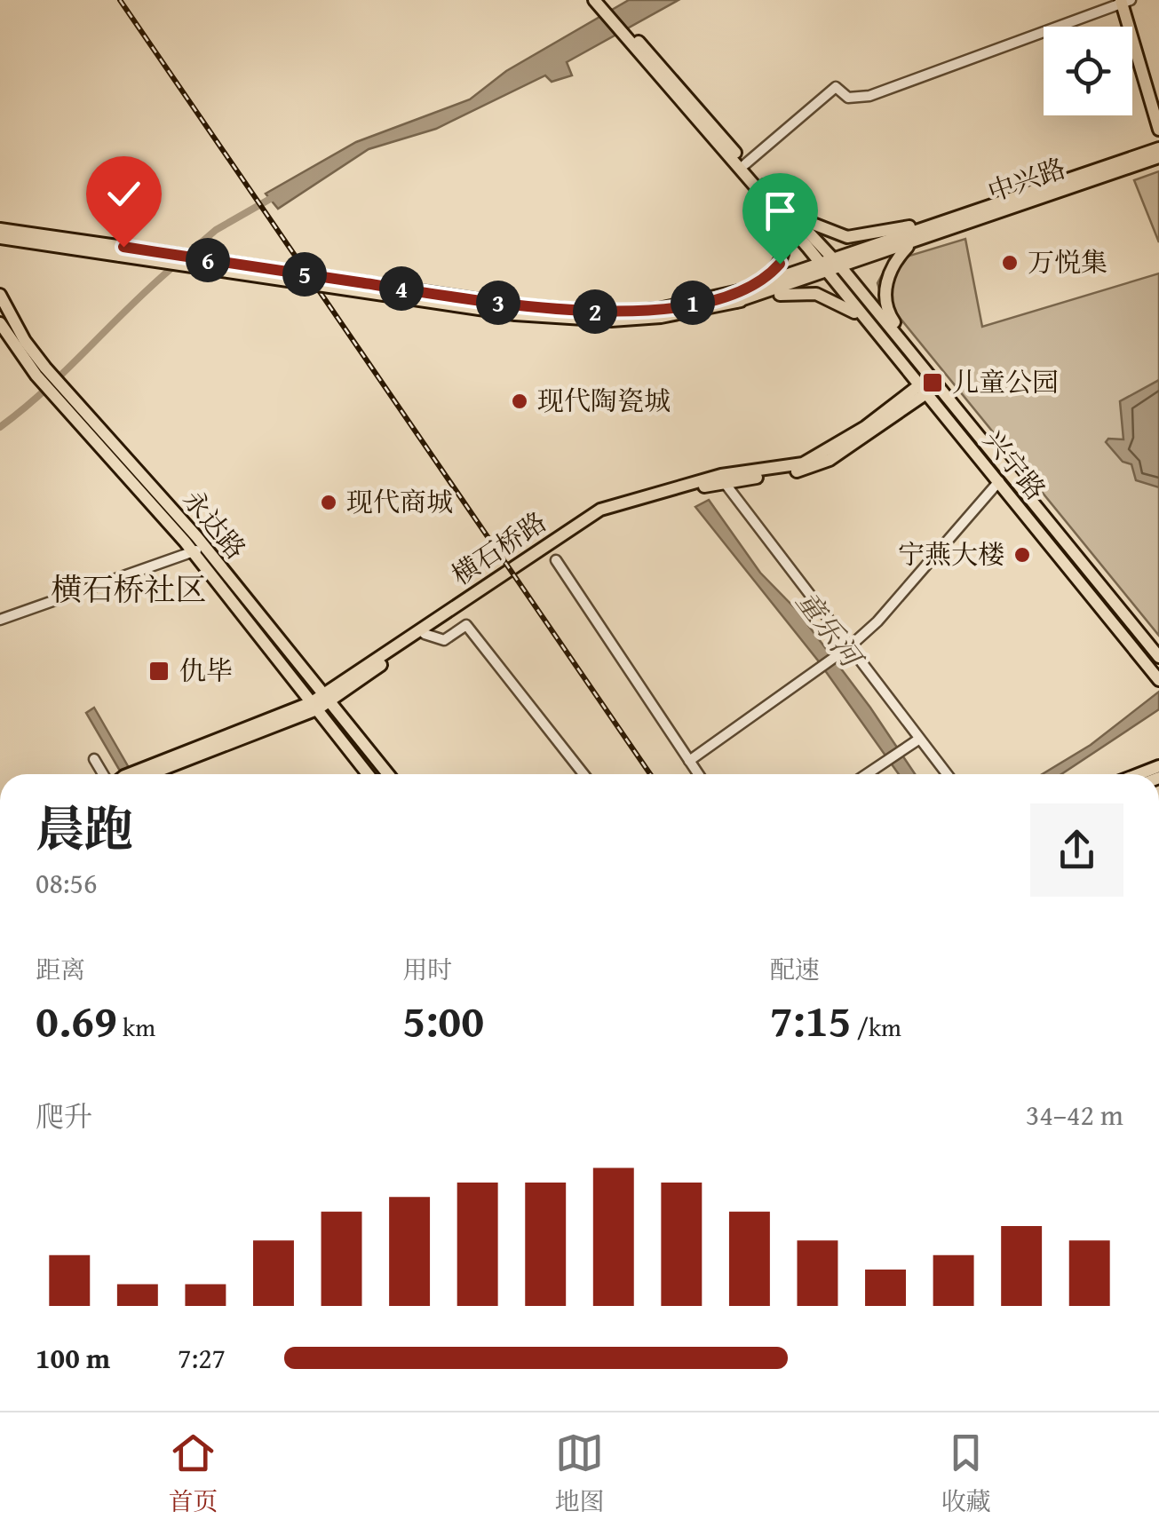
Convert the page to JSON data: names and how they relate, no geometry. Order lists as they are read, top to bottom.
{
  "streets": {
    "main road": [
      "中兴路",
      "兴宁路",
      "永达路",
      "横石桥路"
    ]
  },
  "crossings": [
    ["中兴路", "兴宁路"],
    ["兴宁路", "横石桥路"],
    ["永达路", "横石桥路"]
  ],
  "districts": ["横石桥社区"],
  "water": ["童乐河"],
  "places": {
    "other": [
      "万悦集",
      "现代陶瓷城",
      "现代商城",
      "宁燕大楼"
    ],
    "transit": ["儿童公园", "仇毕"]
  },
  "page": {
    "pins": [
      "6",
      "5",
      "4",
      "1",
      "3",
      "2"
    ],
    "heading": ["晨跑", "08:56"],
    "stats": [
      ["距离", "0.69 km"],
      ["用时", "5:00"],
      ["配速", "7:15 /km"]
    ],
    "chart": ["爬升", "34–42 m"],
    "list": [
      {
        "name": "100 m",
        "note": "7:27"
      }
    ],
    "tabs": ["首页", "地图", "收藏"]
  }
}
